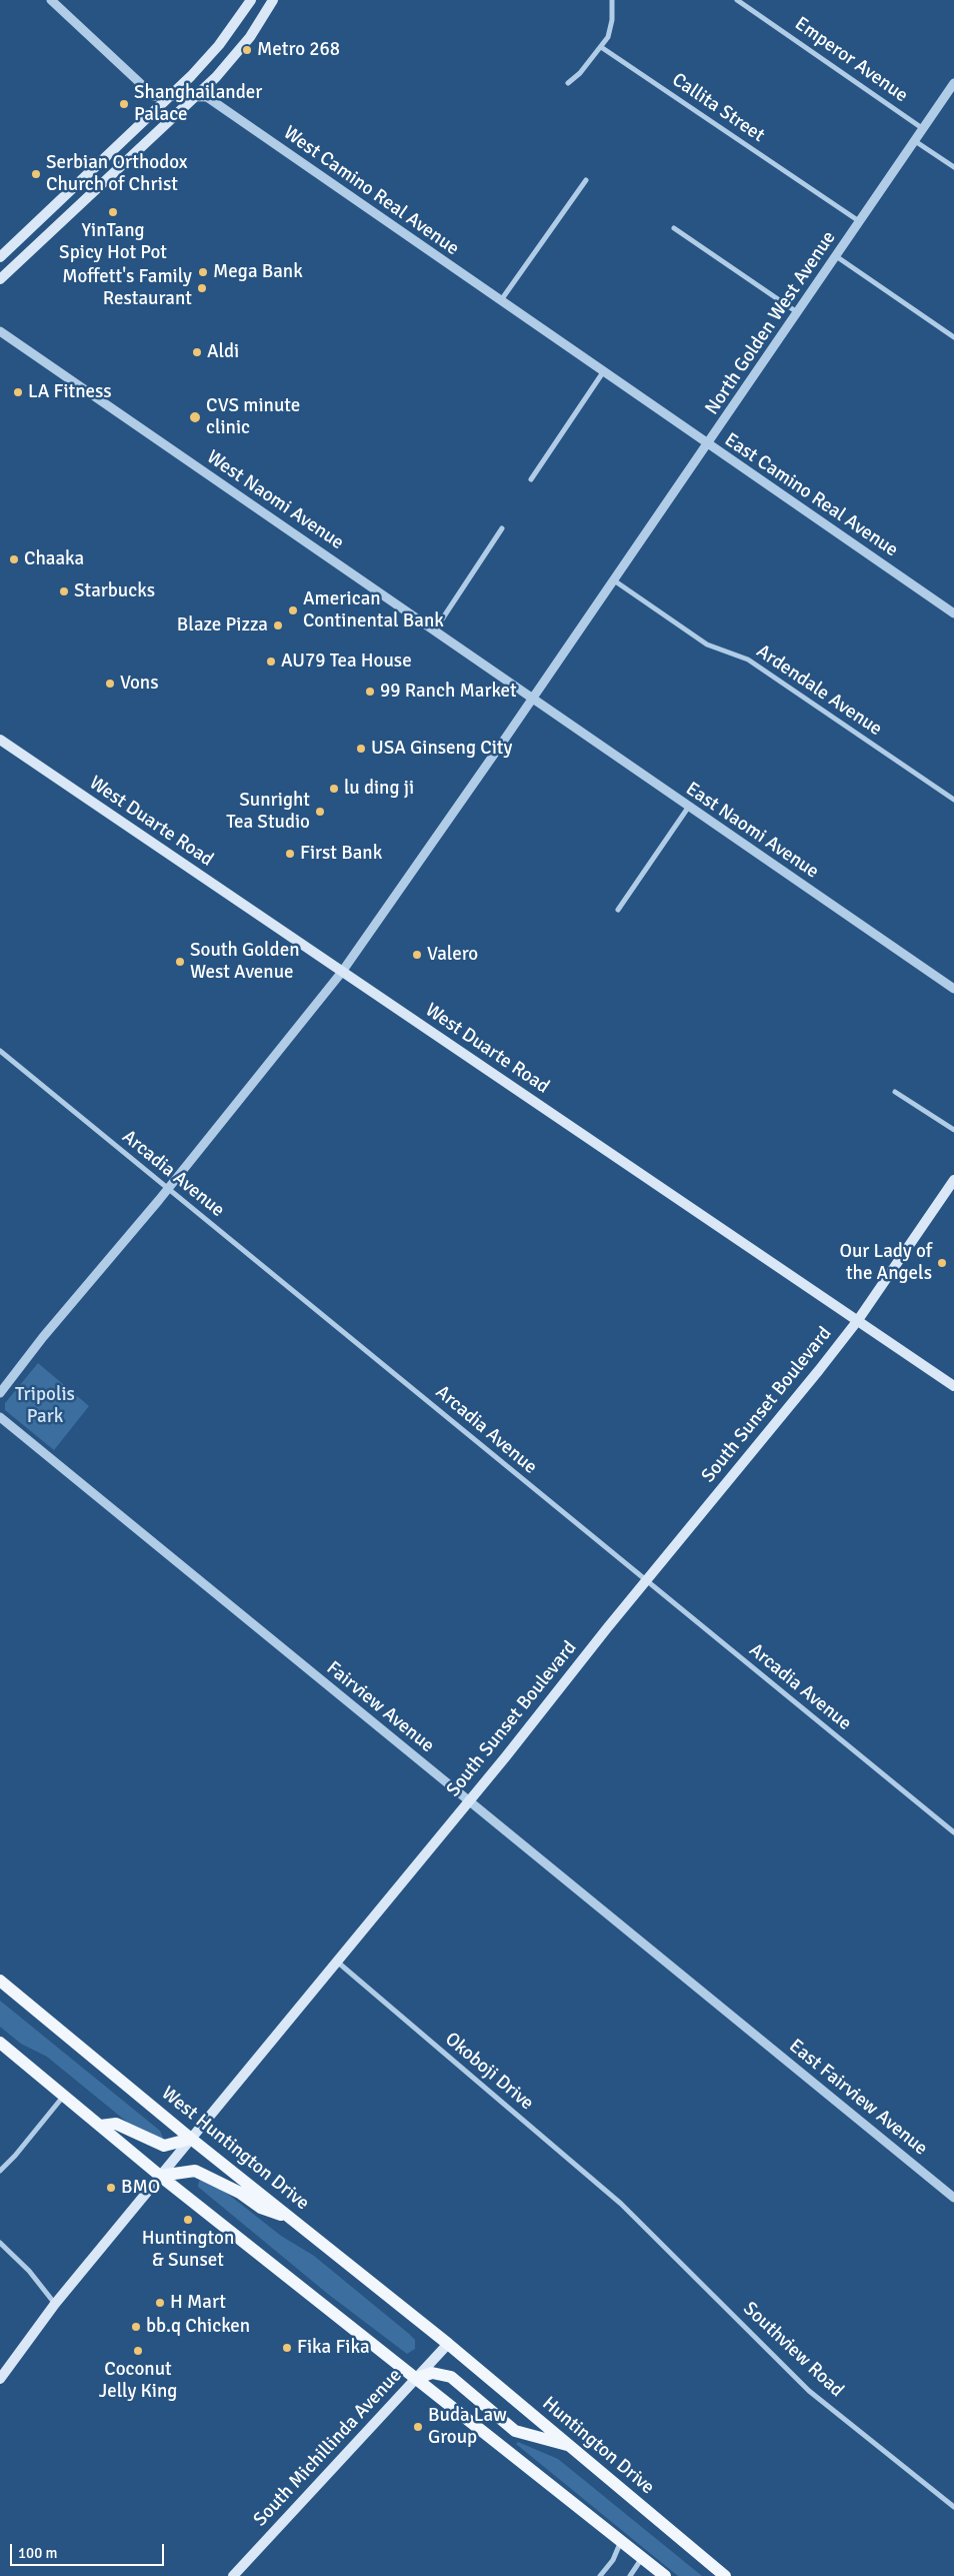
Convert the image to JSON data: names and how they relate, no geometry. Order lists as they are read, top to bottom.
{
  "streets": {
    "main road": [
      "West Duarte Road",
      "South Sunset Boulevard",
      "West Huntington Drive",
      "Huntington Drive",
      "South Michillinda Avenue"
    ],
    "street": [
      "Emperor Avenue",
      "Callita Street",
      "West Camino Real Avenue",
      "North Golden West Avenue",
      "East Camino Real Avenue",
      "West Naomi Avenue",
      "Ardendale Avenue",
      "East Naomi Avenue",
      "Arcadia Avenue",
      "Fairview Avenue",
      "Okoboji Drive",
      "East Fairview Avenue",
      "Southview Road"
    ]
  },
  "crossings": [
    ["Emperor Avenue", "North Golden West Avenue"],
    ["Callita Street", "North Golden West Avenue"],
    ["West Camino Real Avenue", "East Camino Real Avenue"],
    ["North Golden West Avenue", "East Camino Real Avenue"],
    ["North Golden West Avenue", "Ardendale Avenue"],
    ["West Naomi Avenue", "East Naomi Avenue"],
    ["West Duarte Road", "South Sunset Boulevard"],
    ["Arcadia Avenue", "South Sunset Boulevard"],
    ["South Sunset Boulevard", "Fairview Avenue"],
    ["South Sunset Boulevard", "Okoboji Drive"],
    ["South Sunset Boulevard", "West Huntington Drive"],
    ["Fairview Avenue", "East Fairview Avenue"],
    ["Okoboji Drive", "Southview Road"],
    ["West Huntington Drive", "Huntington Drive"],
    ["West Huntington Drive", "South Michillinda Avenue"],
    ["Huntington Drive", "South Michillinda Avenue"]
  ],
  "parks": ["Tripolis Park"],
  "places": [
    "Metro 268",
    "Shanghailander Palace",
    "Serbian Orthodox Church of Christ",
    "YinTang Spicy Hot Pot",
    "Mega Bank",
    "Moffett's Family Restaurant",
    "Aldi",
    "LA Fitness",
    "CVS minute clinic",
    "Chaaka",
    "Starbucks",
    "American Continental Bank",
    "Blaze Pizza",
    "AU79 Tea House",
    "Vons",
    "99 Ranch Market",
    "USA Ginseng City",
    "lu ding ji",
    "Sunright Tea Studio",
    "First Bank",
    "Valero",
    "South Golden West Avenue",
    "Our Lady of the Angels",
    "BMO",
    "Huntington & Sunset",
    "H Mart",
    "bb.q Chicken",
    "Fika Fika",
    "Coconut Jelly King",
    "Buda Law Group"
  ],
  "scale_bar": "100 m"
}
